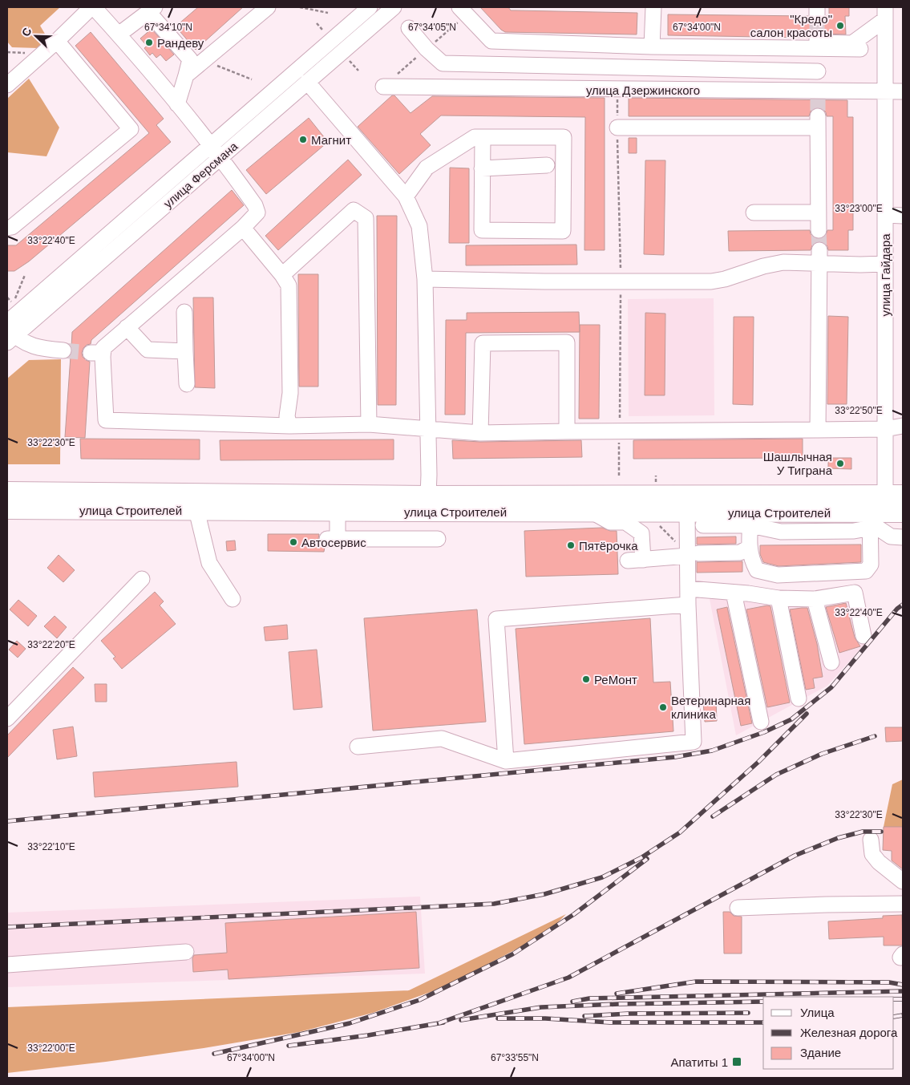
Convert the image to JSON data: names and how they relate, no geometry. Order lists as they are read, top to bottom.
{
  "streets": {
    "main road": ["улица Строителей"],
    "street": ["улица Дзержинского", "улица Ферсмана", "улица Гайдара"]
  },
  "crossings": [
    ["улица Дзержинского", "улица Гайдара"],
    ["улица Гайдара", "улица Строителей"]
  ],
  "places": {
    "other": [
      "\"Кредо\" салон красоты",
      "Рандеву",
      "Магнит",
      "Шашлычная У Тиграна",
      "Автосервис",
      "Пятёрочка",
      "РеМонт",
      "Ветеринарная клиника"
    ],
    "transit": ["Апатиты 1"]
  },
  "legend": ["Улица", "Железная дорога", "Здание"],
  "north": "top left",
  "coordinates": [
    "67°34'10\"N",
    "67°34'05\"N",
    "67°34'00\"N",
    "33°23'00\"E",
    "33°22'40\"E",
    "33°22'50\"E",
    "33°22'30\"E",
    "33°22'20\"E",
    "33°22'10\"E",
    "33°22'00\"E",
    "67°33'55\"N"
  ]
}
